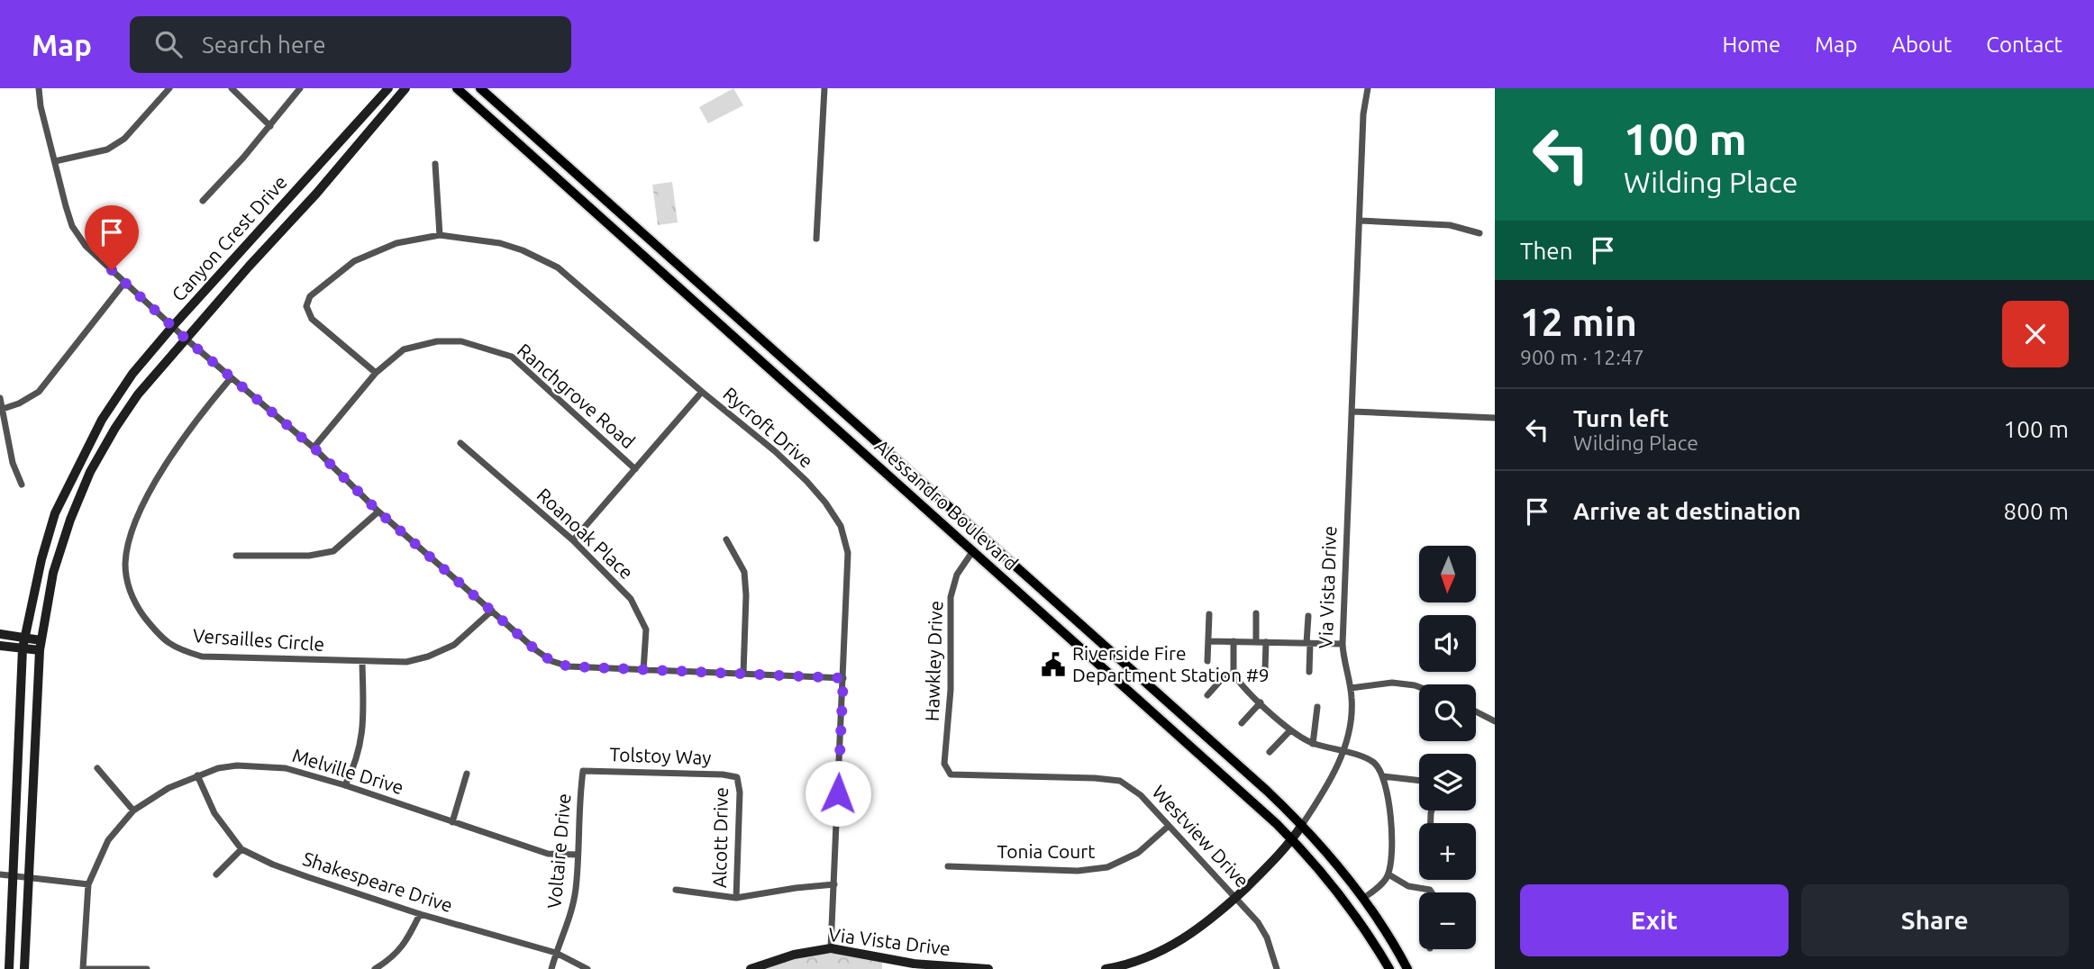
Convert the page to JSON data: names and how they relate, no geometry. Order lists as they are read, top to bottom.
{
  "streets": {
    "main road": ["Canyon Crest Drive", "Alessandro Boulevard", "Via Vista Drive"],
    "street": [
      "Ranchgrove Road",
      "Rycroft Drive",
      "Roanoak Place",
      "Versailles Circle",
      "Hawkley Drive",
      "Tolstoy Way",
      "Melville Drive",
      "Westview Drive",
      "Alcott Drive",
      "Voltaire Drive",
      "Tonia Court",
      "Shakespeare Drive"
    ]
  },
  "crossings": [
    ["Ranchgrove Road", "Rycroft Drive"],
    ["Rycroft Drive", "Via Vista Drive"],
    ["Alessandro Boulevard", "Via Vista Drive"],
    ["Alessandro Boulevard", "Hawkley Drive"],
    ["Via Vista Drive", "Westview Drive"],
    ["Hawkley Drive", "Westview Drive"],
    ["Tolstoy Way", "Alcott Drive"],
    ["Tolstoy Way", "Voltaire Drive"],
    ["Melville Drive", "Voltaire Drive"],
    ["Melville Drive", "Shakespeare Drive"],
    ["Westview Drive", "Tonia Court"],
    ["Voltaire Drive", "Shakespeare Drive"]
  ],
  "places": {
    "public building": ["Riverside Fire Department Station #9"]
  },
  "north": "bottom",
  "page": {
    "header": "Map",
    "search": "Search here",
    "nav": [
      "Home",
      "Map",
      "About",
      "Contact"
    ],
    "turn": ["100 m", "Wilding Place"],
    "then": "Then",
    "heading": ["12 min", "900 m · 12:47"],
    "list": [
      {
        "name": "Turn left",
        "note": "Wilding Place",
        "value": "100 m"
      },
      {
        "name": "Arrive at destination",
        "value": "800 m"
      }
    ],
    "map_buttons": ["+", "−"],
    "buttons": ["Exit", "Share"]
  }
}
